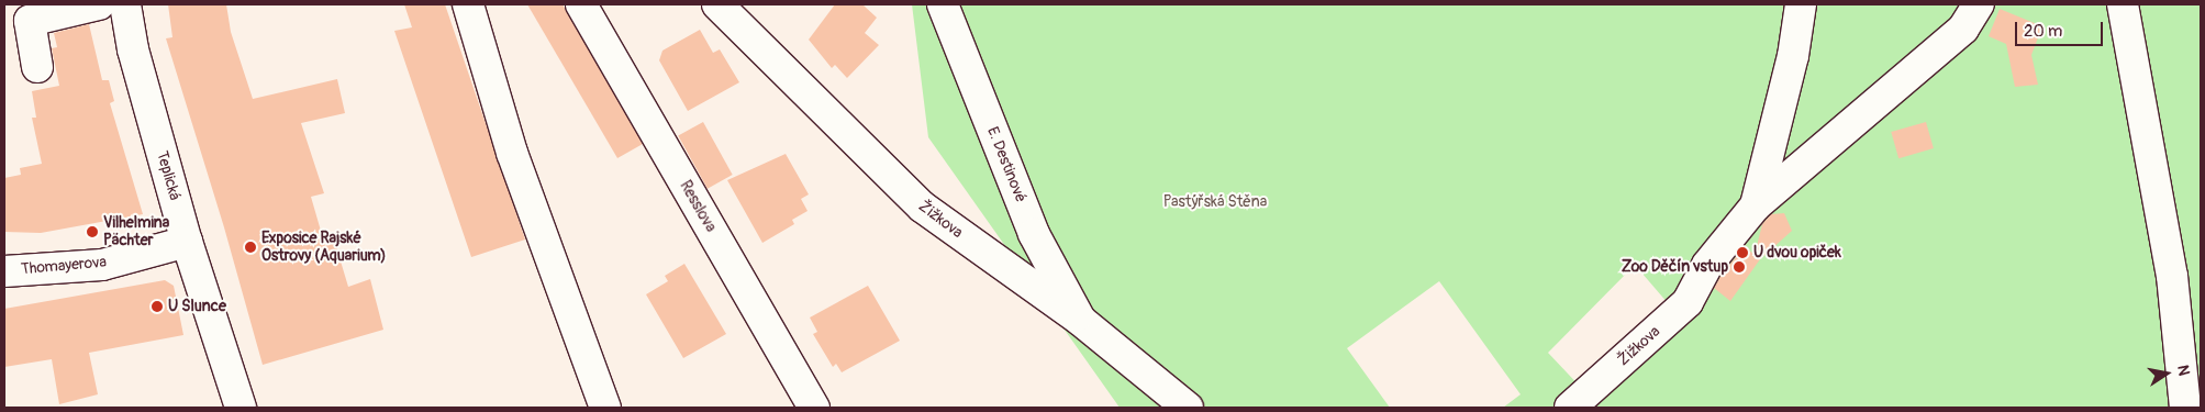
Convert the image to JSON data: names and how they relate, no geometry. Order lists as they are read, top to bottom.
{
  "streets": {
    "street": [
      "E. Destinové",
      "Teplická",
      "Resslova",
      "Žižkova",
      "Thomayerova"
    ]
  },
  "crossings": [
    ["E. Destinové", "Žižkova"],
    ["Teplická", "Thomayerova"]
  ],
  "parks": ["Pastýřská Stěna"],
  "places": [
    "Vilhelmina Pächter",
    "Exposice Rajské Ostrovy (Aquarium)",
    "U dvou opiček",
    "Zoo Děčín vstup",
    "U Slunce"
  ],
  "scale_bar": "20 m",
  "north": "right"
}
